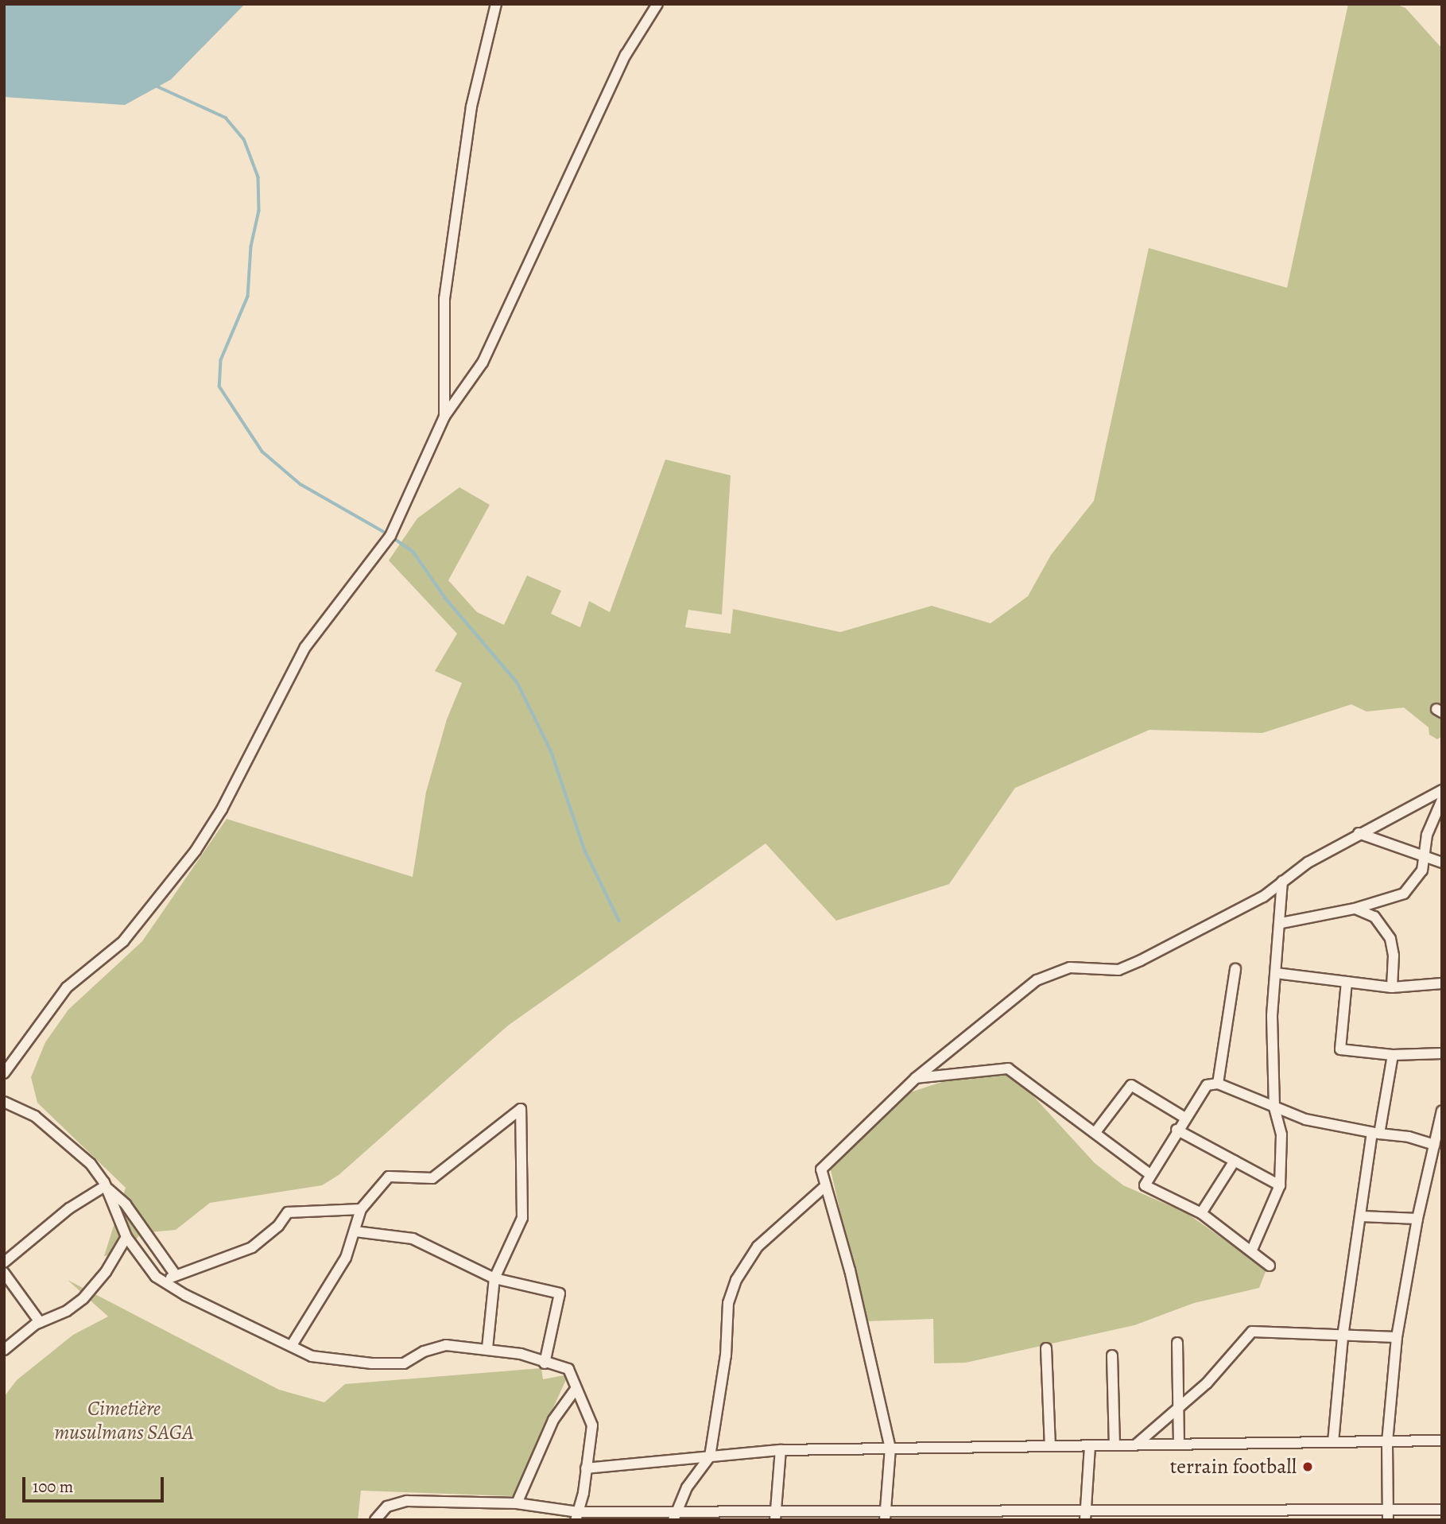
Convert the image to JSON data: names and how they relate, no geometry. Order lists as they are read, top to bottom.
{
  "parks": ["Cimetière musulmans SAGA"],
  "places": ["terrain football"],
  "scale_bar": "100 m"
}
